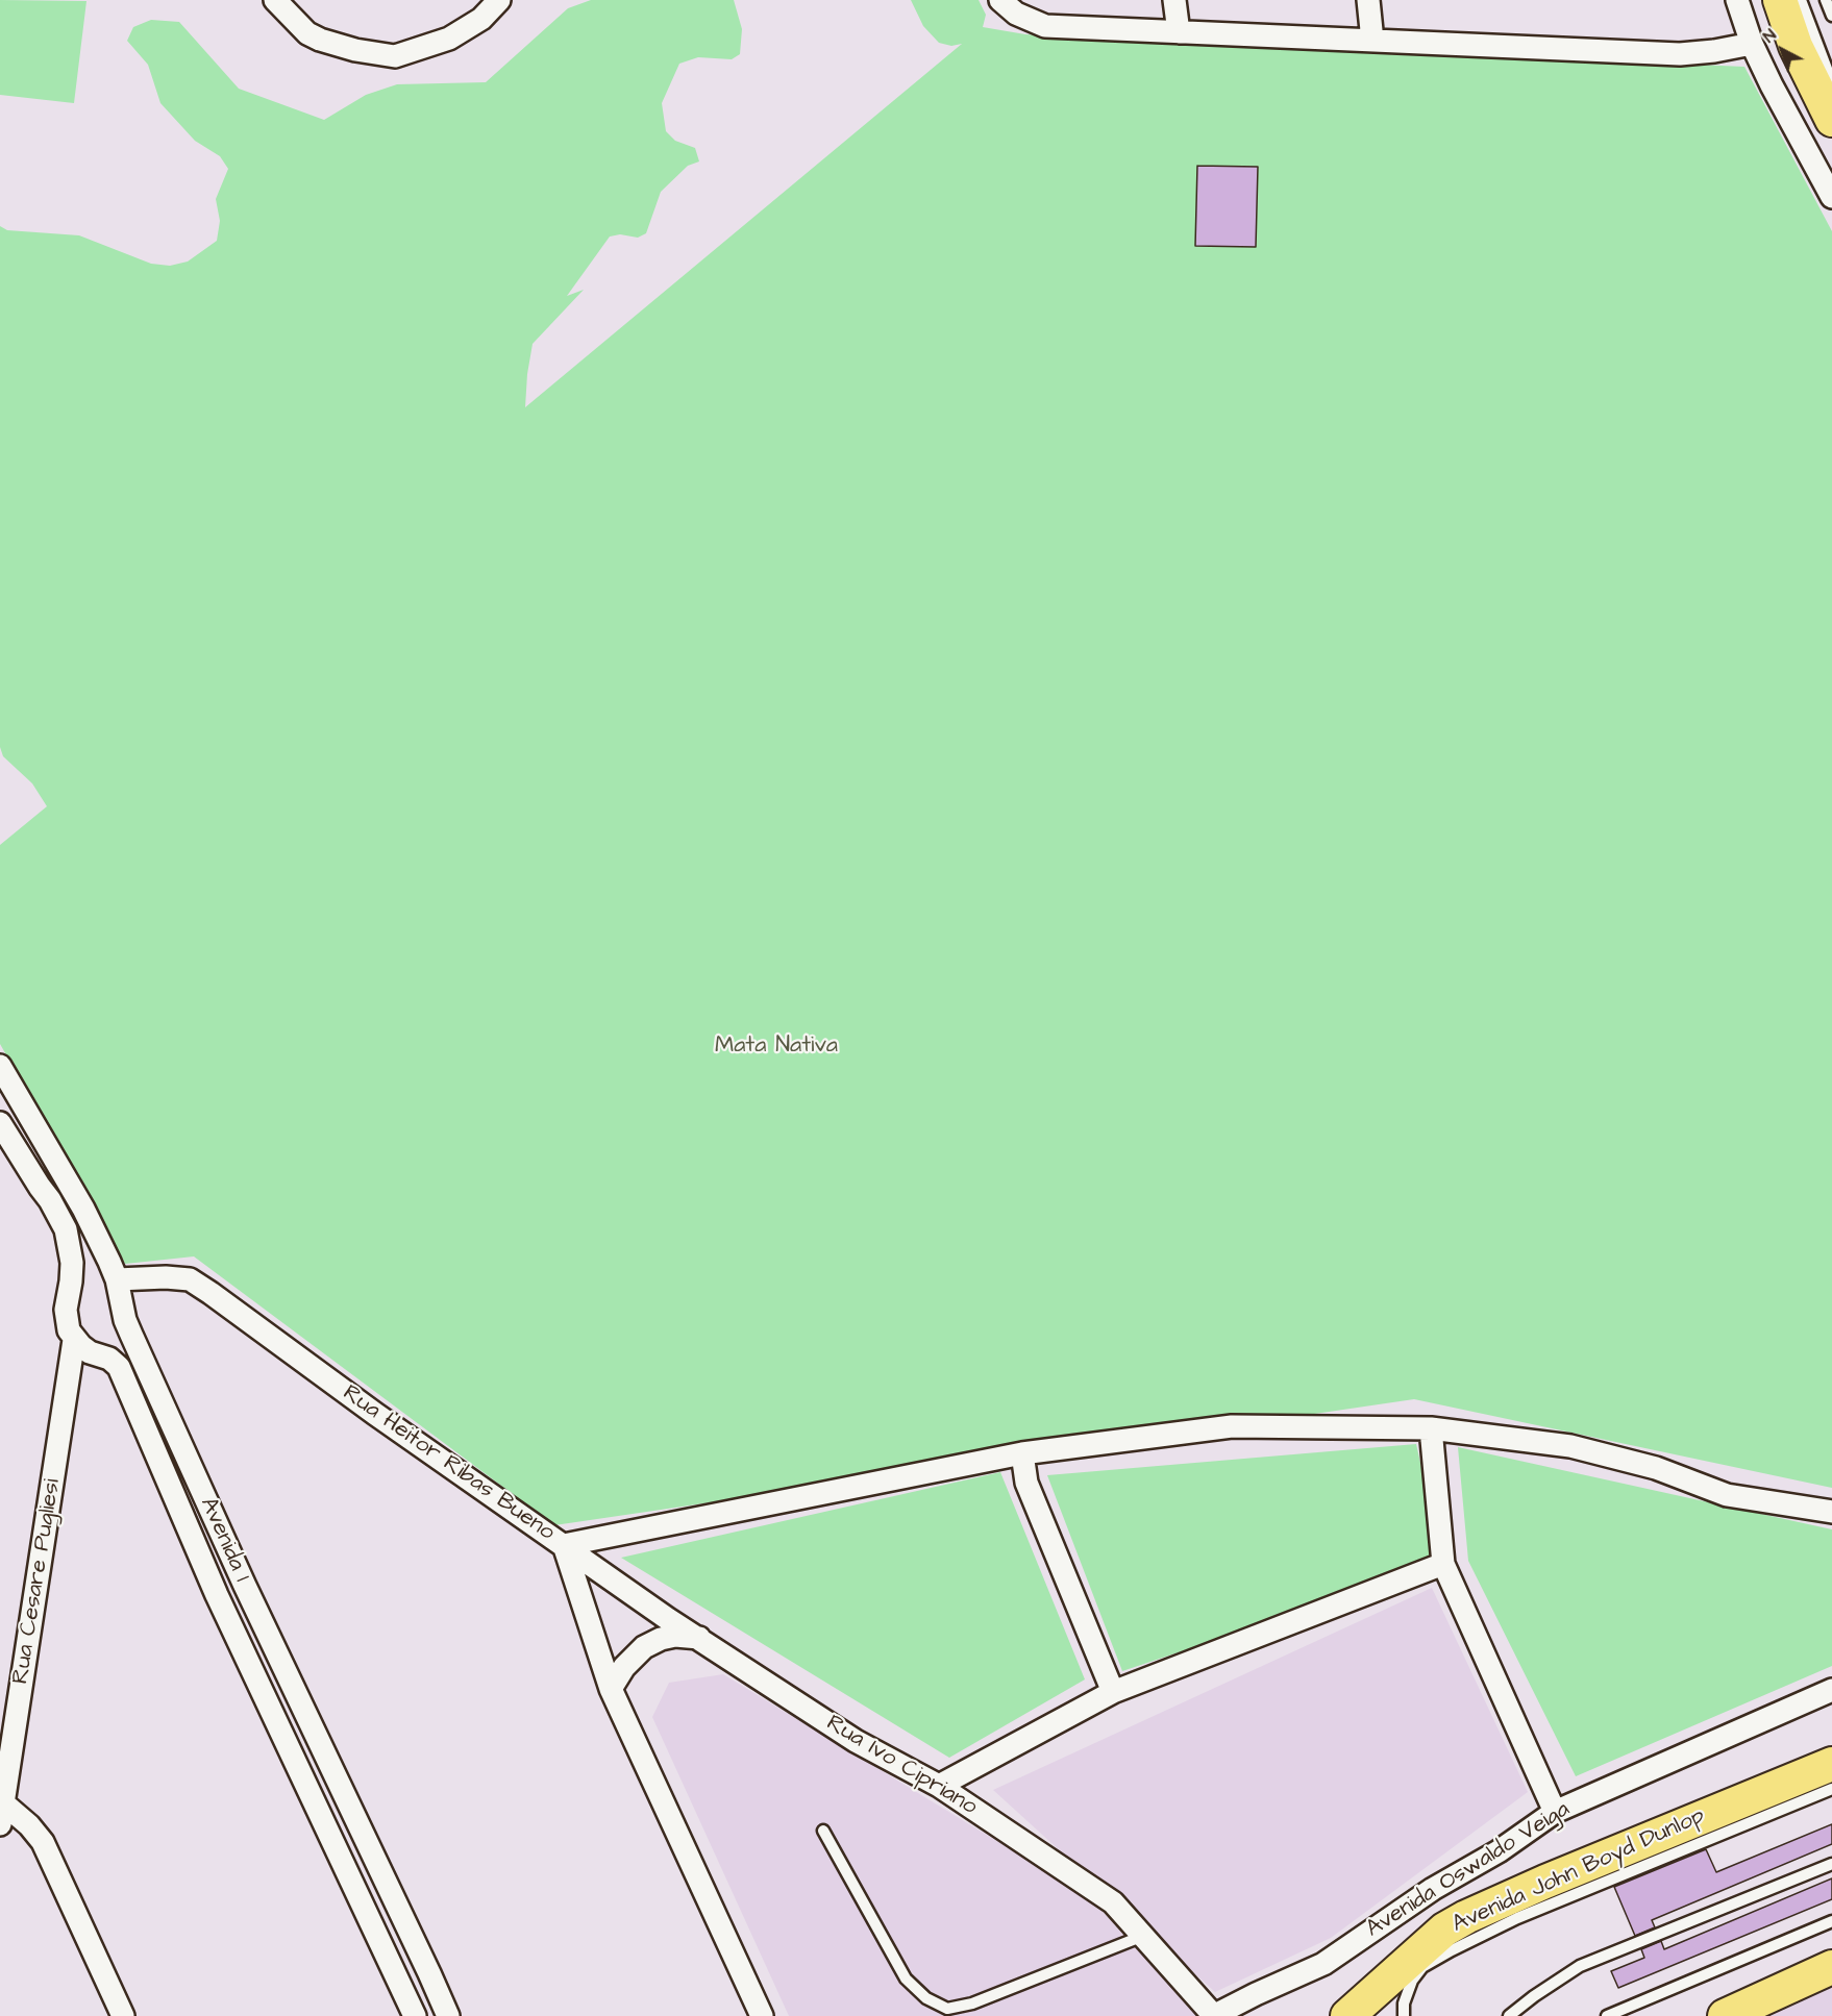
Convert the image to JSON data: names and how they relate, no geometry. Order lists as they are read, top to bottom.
{
  "streets": {
    "main road": ["Avenida John Boyd Dunlop"],
    "street": [
      "Rua Heitor Ribas Bueno",
      "Avenida 1",
      "Rua Cesare Pugliesi",
      "Rua Ivo Cipriano",
      "Avenida Oswaldo Veiga"
    ]
  },
  "crossings": [
    ["Rua Heitor Ribas Bueno", "Avenida 1"],
    ["Rua Heitor Ribas Bueno", "Rua Ivo Cipriano"],
    ["Avenida 1", "Rua Cesare Pugliesi"],
    ["Rua Ivo Cipriano", "Avenida Oswaldo Veiga"]
  ],
  "parks": ["Mata Nativa"],
  "north": "top left"
}
